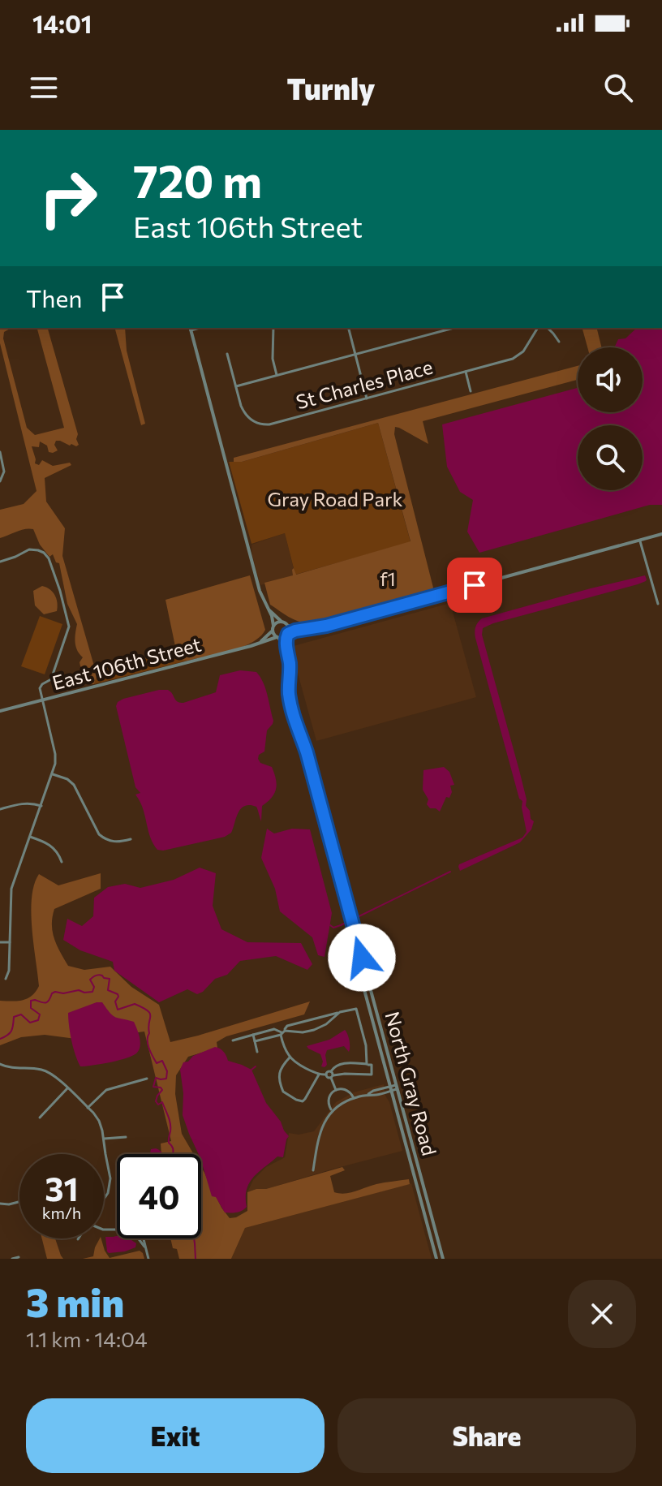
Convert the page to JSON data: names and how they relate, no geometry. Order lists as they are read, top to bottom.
{
  "streets": {
    "street": ["St Charles Place", "East 106th Street", "North Gray Road"]
  },
  "crossings": [
    ["East 106th Street", "North Gray Road"]
  ],
  "parks": ["Gray Road Park", "f1"],
  "page": {
    "status": "14:01",
    "header": "Turnly",
    "turn": ["720 m", "East 106th Street"],
    "then": "Then",
    "speed": "31 km/h",
    "limit": "40",
    "heading": ["3 min", "1.1 km · 14:04"],
    "buttons": ["Exit", "Share"]
  }
}
